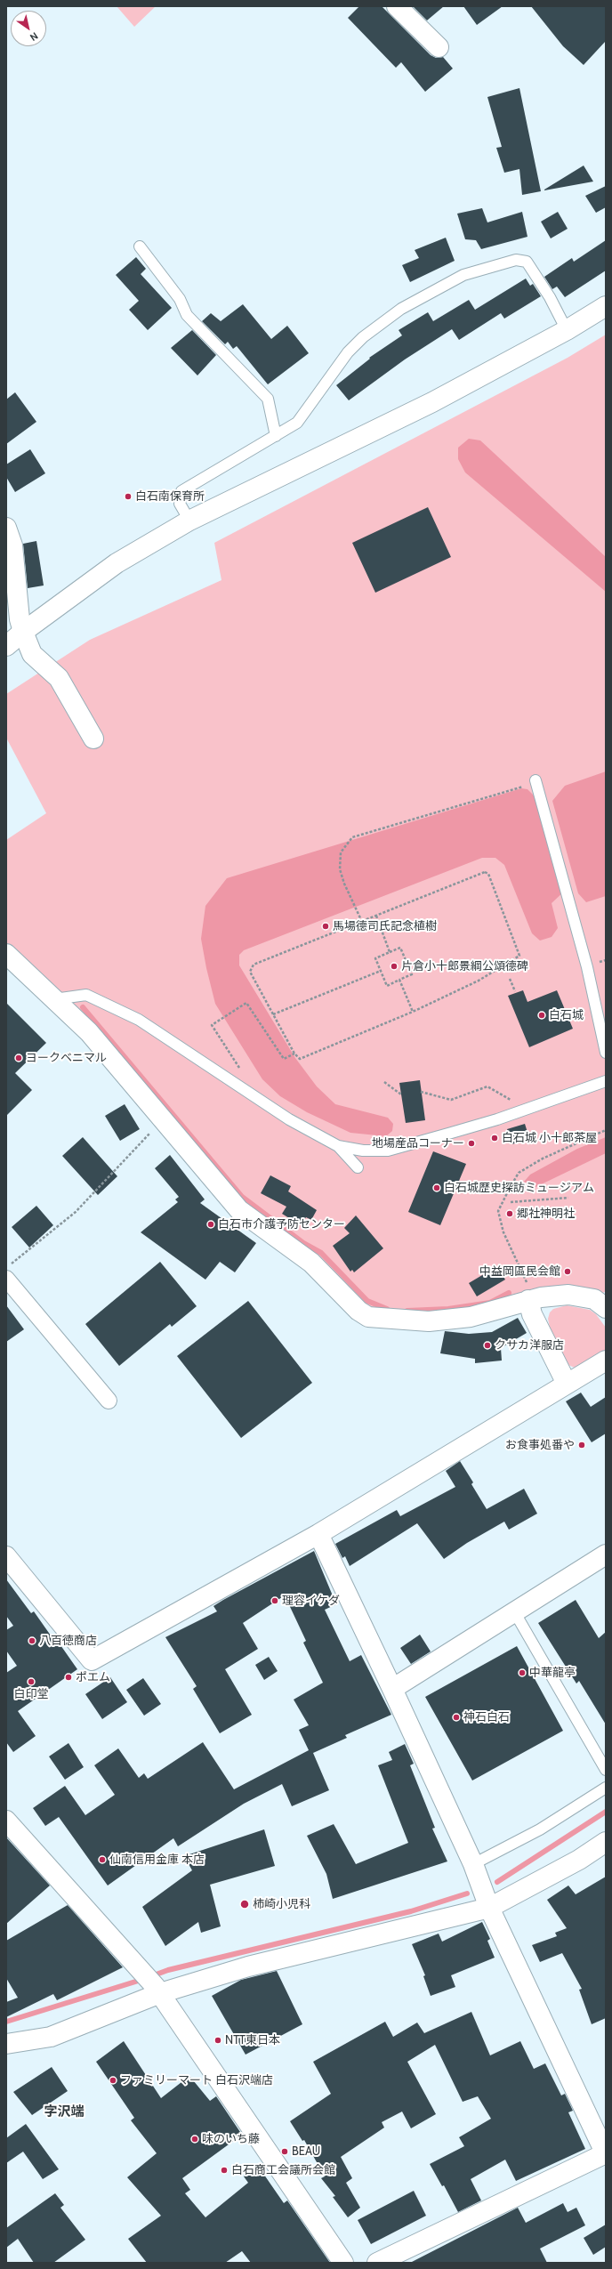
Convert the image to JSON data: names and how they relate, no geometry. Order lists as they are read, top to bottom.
{
  "districts": ["字沢端"],
  "places": [
    "白石南保育所",
    "馬場德司氏記念植樹",
    "片倉小十郎景綱公頌德碑",
    "白石城",
    "ヨークベニマル",
    "白石城 小十郎茶屋",
    "地場産品コーナー",
    "白石城歴史探訪ミュージアム",
    "郷社神明社",
    "白石市介護予防センター",
    "中益岡區民会館",
    "クサカ洋服店",
    "お食事処番や",
    "理容イケダ",
    "八百徳商店",
    "中華龍亭",
    "ポエム",
    "白印堂",
    "神石白石",
    "仙南信用金庫 本店",
    "柿崎小児科",
    "NTT東日本",
    "ファミリーマート 白石沢端店",
    "味のいち藤",
    "BEAU",
    "白石商工会議所会館"
  ],
  "north": "bottom right"
}
